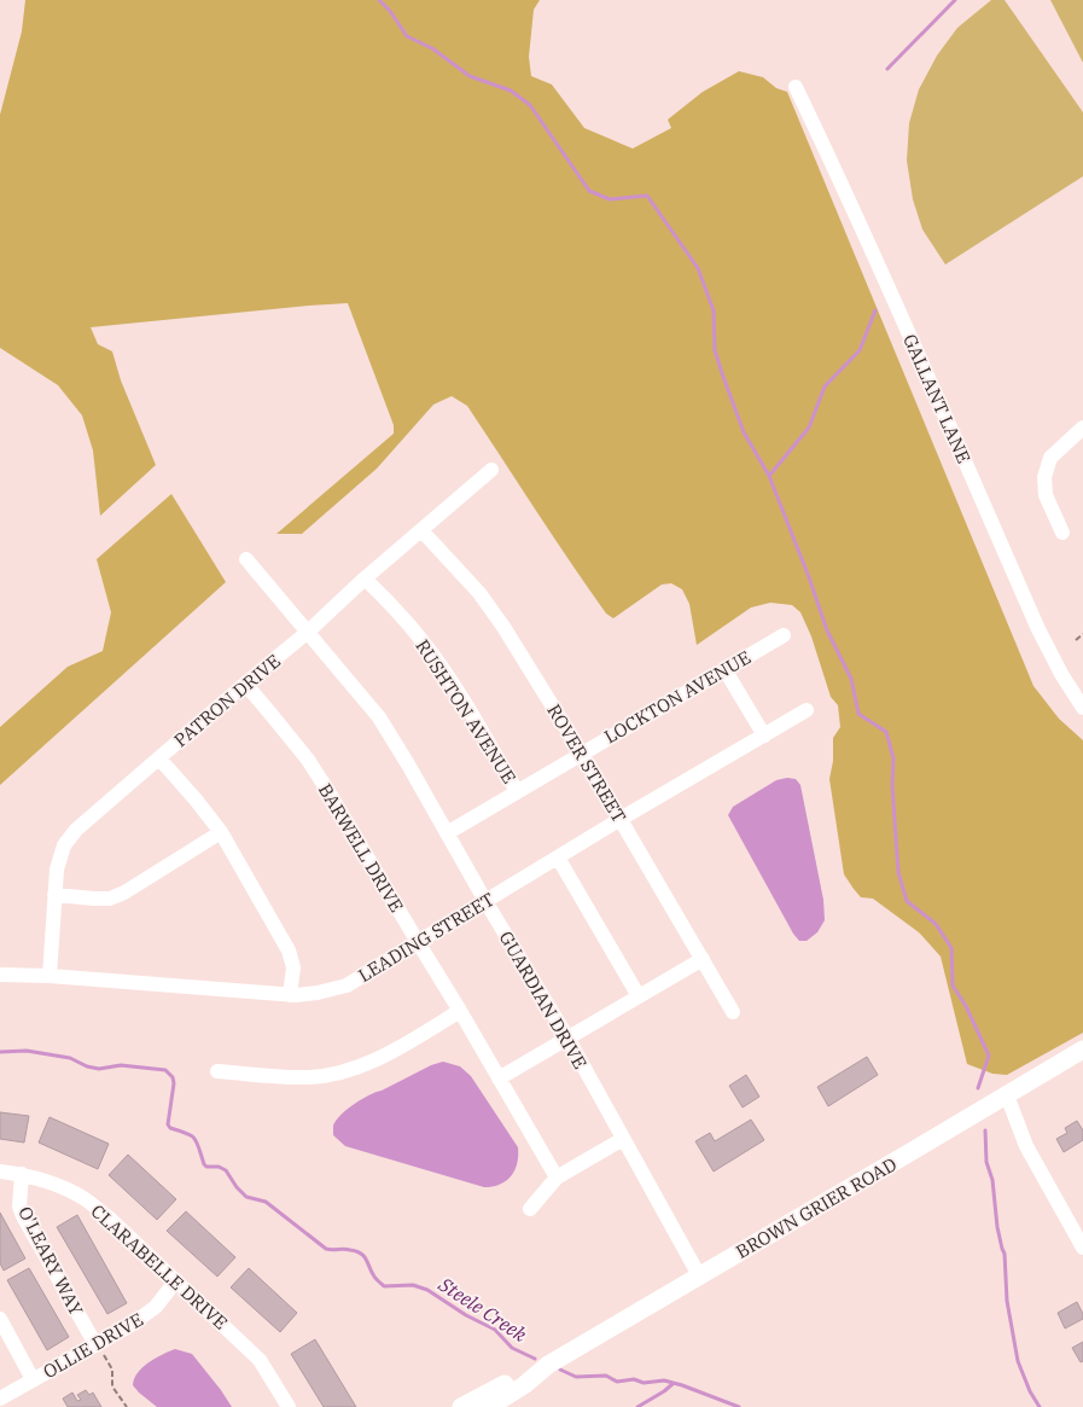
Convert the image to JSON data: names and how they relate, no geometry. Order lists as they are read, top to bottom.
{
  "streets": {
    "main road": ["BROWN GRIER ROAD"],
    "street": [
      "GALLANT LANE",
      "LOCKTON AVENUE",
      "PATRON DRIVE",
      "RUSHTON AVENUE",
      "ROVER STREET",
      "BARWELL DRIVE",
      "LEADING STREET",
      "GUARDIAN DRIVE",
      "O'LEARY WAY",
      "CLARABELLE DRIVE",
      "OLLIE DRIVE"
    ]
  },
  "crossings": [
    ["LOCKTON AVENUE", "RUSHTON AVENUE"],
    ["LOCKTON AVENUE", "ROVER STREET"],
    ["LOCKTON AVENUE", "GUARDIAN DRIVE"],
    ["PATRON DRIVE", "RUSHTON AVENUE"],
    ["PATRON DRIVE", "ROVER STREET"],
    ["PATRON DRIVE", "BARWELL DRIVE"],
    ["PATRON DRIVE", "LEADING STREET"],
    ["PATRON DRIVE", "GUARDIAN DRIVE"],
    ["ROVER STREET", "LEADING STREET"],
    ["BARWELL DRIVE", "LEADING STREET"],
    ["LEADING STREET", "GUARDIAN DRIVE"],
    ["GUARDIAN DRIVE", "BROWN GRIER ROAD"],
    ["O'LEARY WAY", "CLARABELLE DRIVE"],
    ["O'LEARY WAY", "OLLIE DRIVE"],
    ["CLARABELLE DRIVE", "OLLIE DRIVE"]
  ],
  "water": ["Steele Creek"]
}
